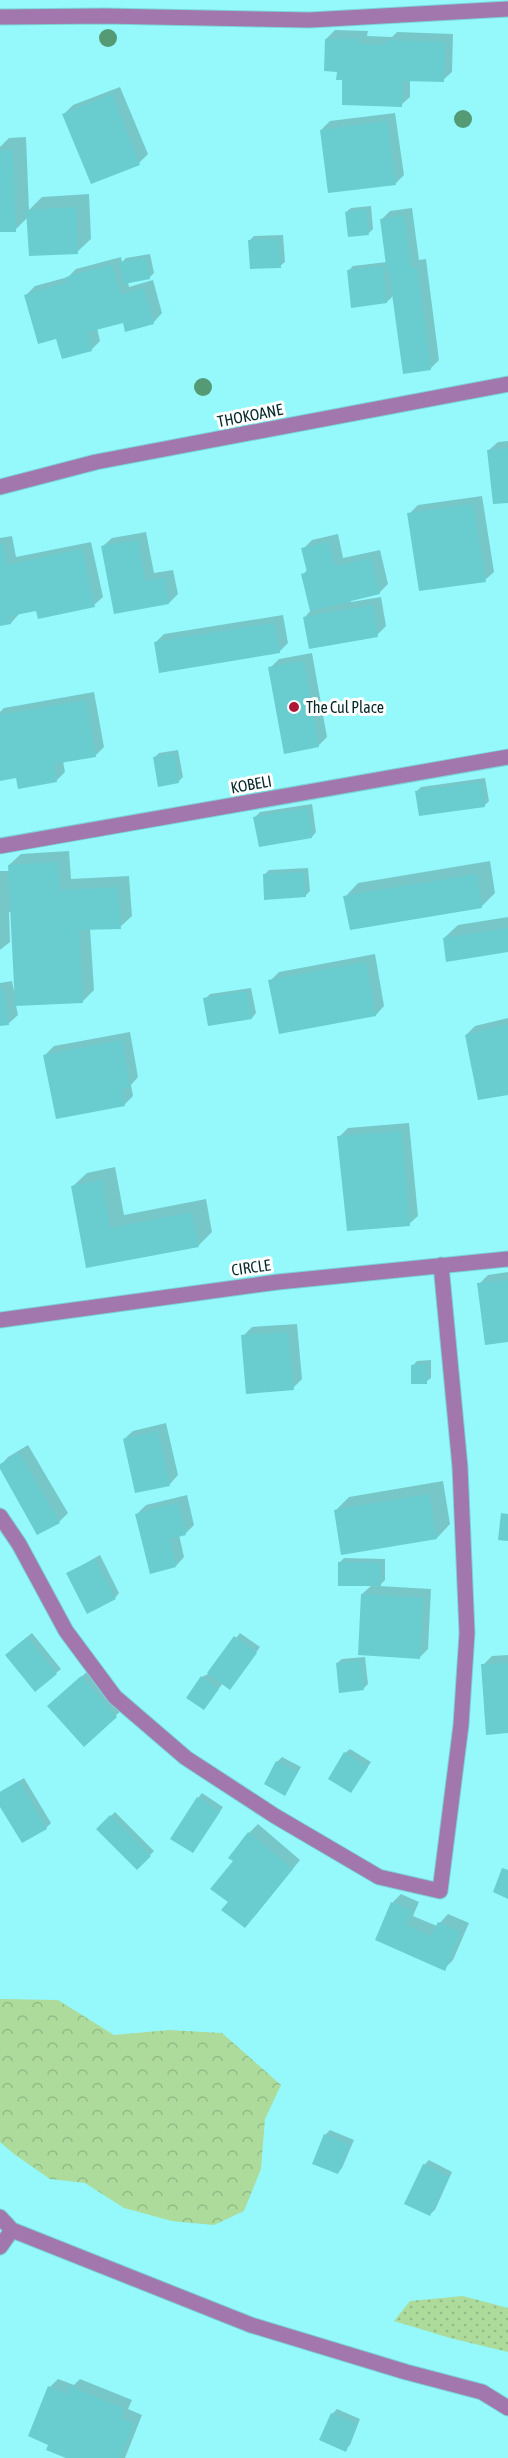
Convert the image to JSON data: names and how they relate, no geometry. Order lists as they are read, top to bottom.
{
  "streets": {
    "street": ["THOKOANE", "KOBELI", "CIRCLE"]
  },
  "places": ["The Cul Place"]
}
